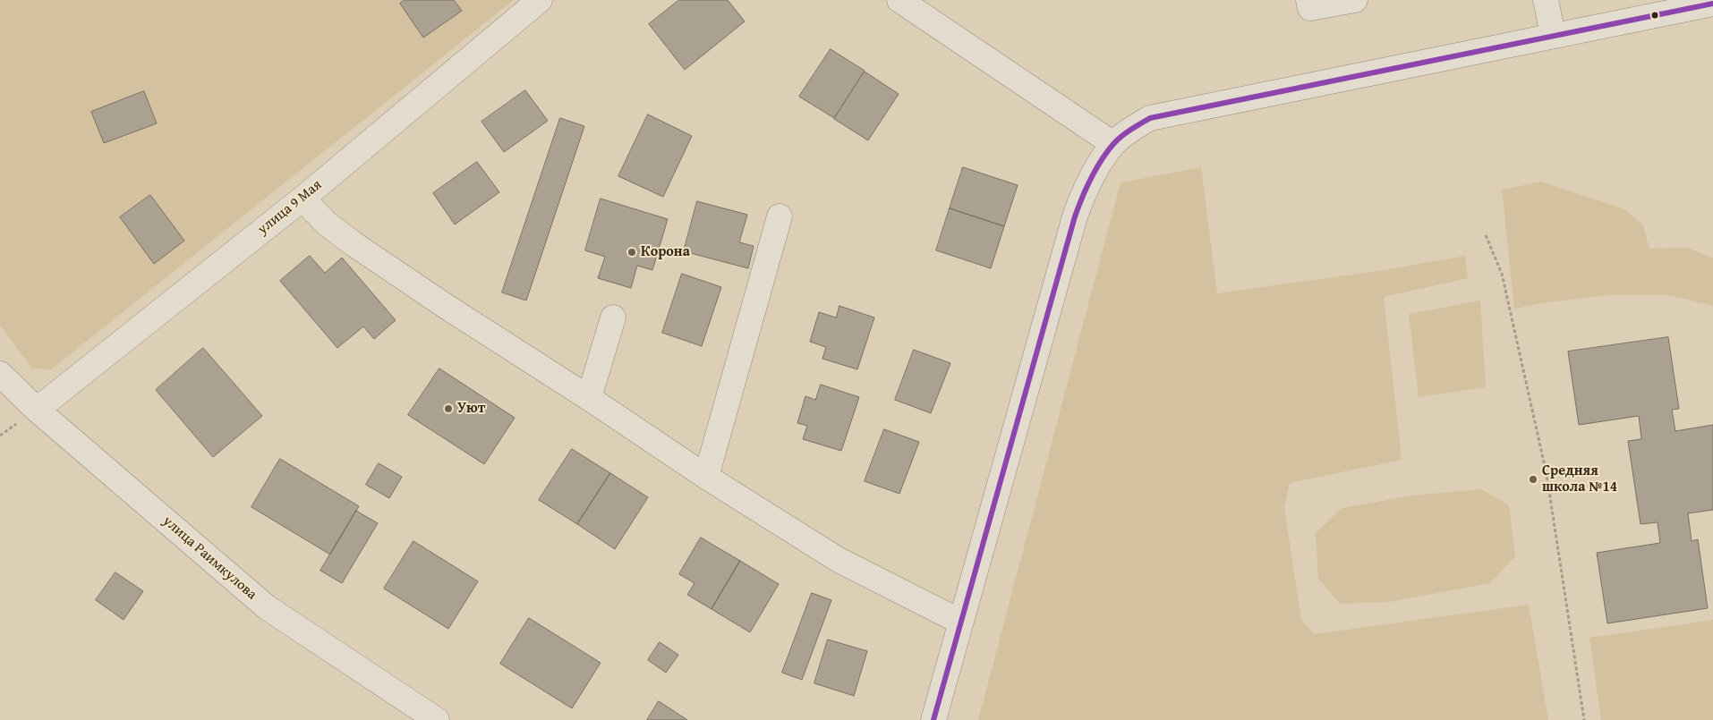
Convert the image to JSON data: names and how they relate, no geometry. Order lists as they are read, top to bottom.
{
  "streets": {
    "street": ["улица 9 Мая", "улица Раимкулова"]
  },
  "crossings": [
    ["улица 9 Мая", "улица Раимкулова"]
  ],
  "places": ["Корона", "Уют", "Средняя школа №14"]
}
